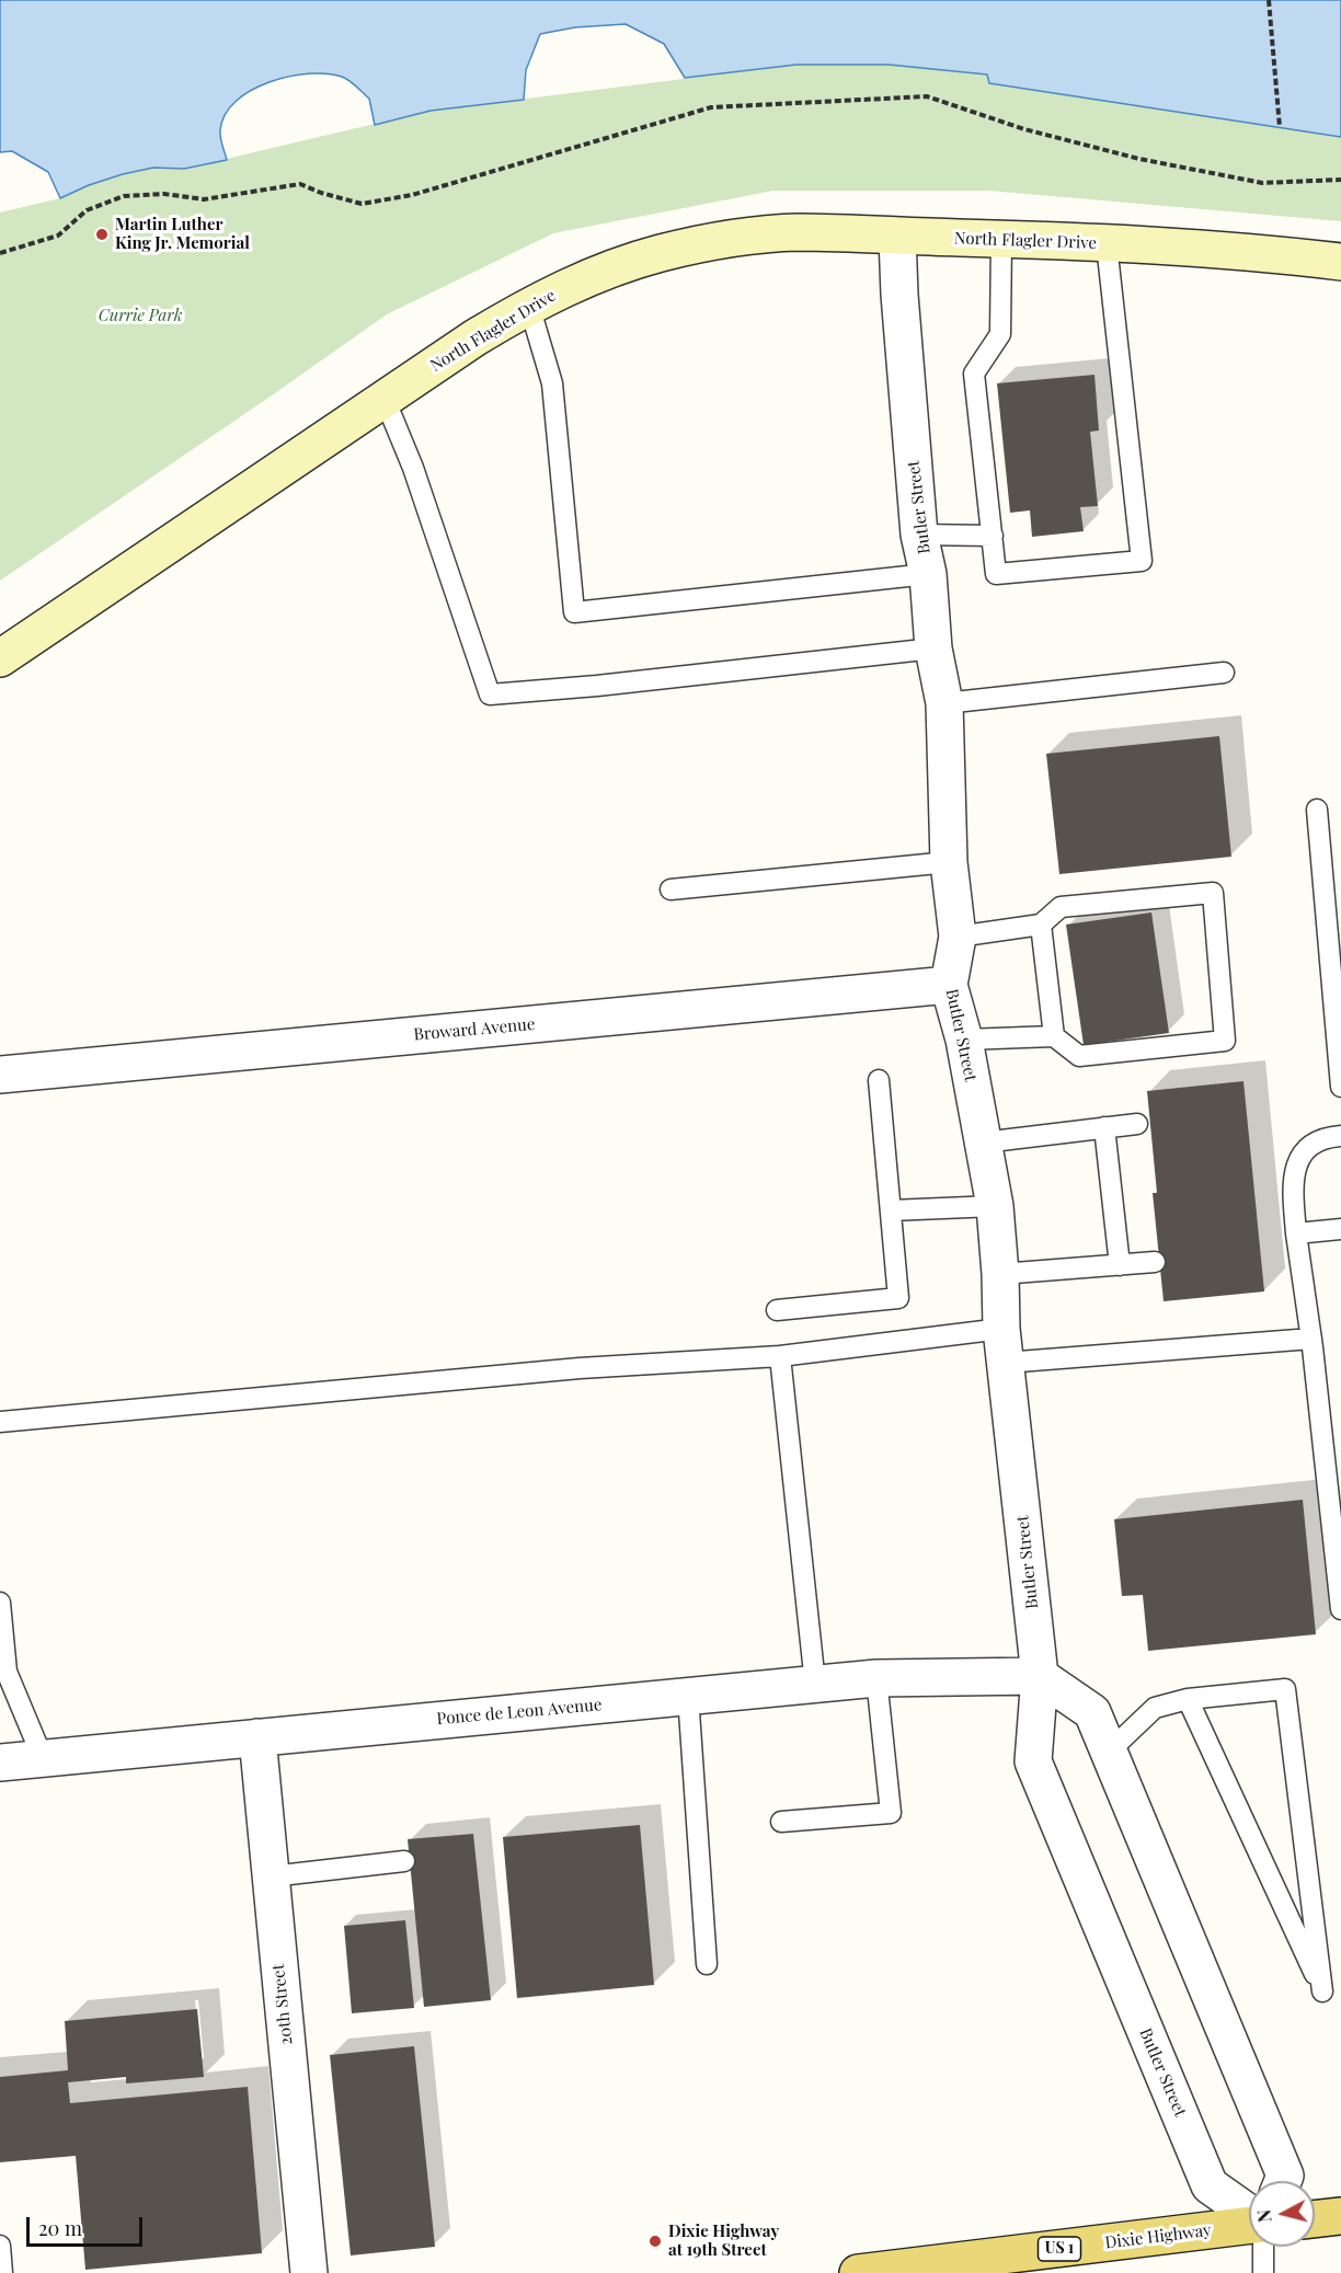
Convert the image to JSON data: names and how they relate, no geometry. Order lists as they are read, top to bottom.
{
  "streets": {
    "main road": ["Dixie Highway", "US 1"],
    "street": [
      "North Flagler Drive",
      "Butler Street",
      "Broward Avenue",
      "Ponce de Leon Avenue",
      "20th Street"
    ]
  },
  "crossings": [
    ["North Flagler Drive", "Butler Street"],
    ["Butler Street", "Broward Avenue"],
    ["Butler Street", "Ponce de Leon Avenue"],
    ["Ponce de Leon Avenue", "20th Street"]
  ],
  "parks": ["Currie Park"],
  "places": ["Martin Luther King Jr. Memorial", "Dixie Highway at 19th Street"],
  "scale_bar": "20 m",
  "north": "left"
}
